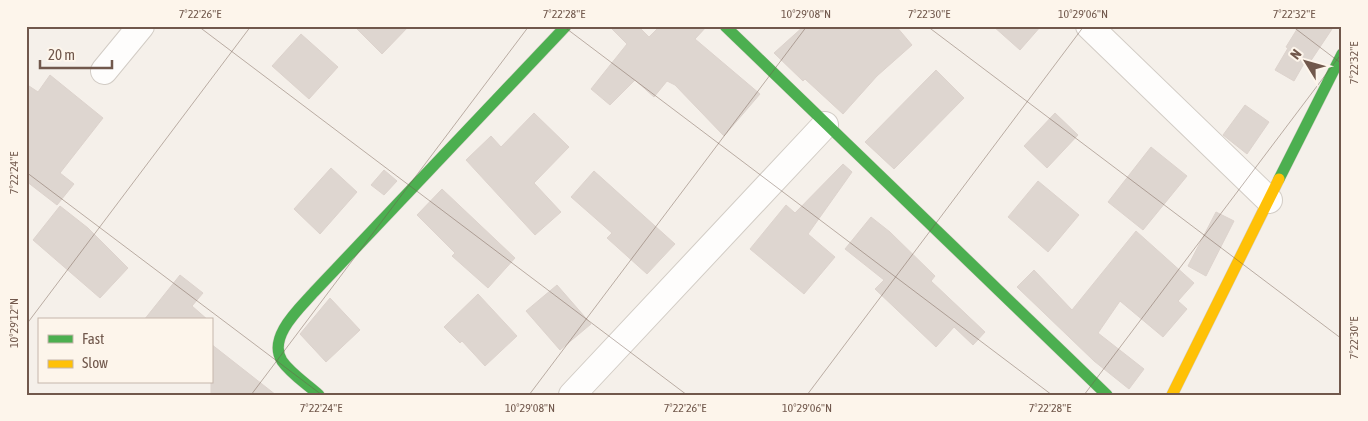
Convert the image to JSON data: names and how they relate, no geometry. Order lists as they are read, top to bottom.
{
  "legend": ["Fast", "Slow"],
  "scale_bar": "20 m",
  "north": "top left",
  "coordinates": [
    "7°22'26\"E",
    "7°22'28\"E",
    "10°29'08\"N",
    "7°22'30\"E",
    "10°29'06\"N",
    "7°22'32\"E",
    "7°22'24\"E",
    "10°29'12\"N"
  ]
}
